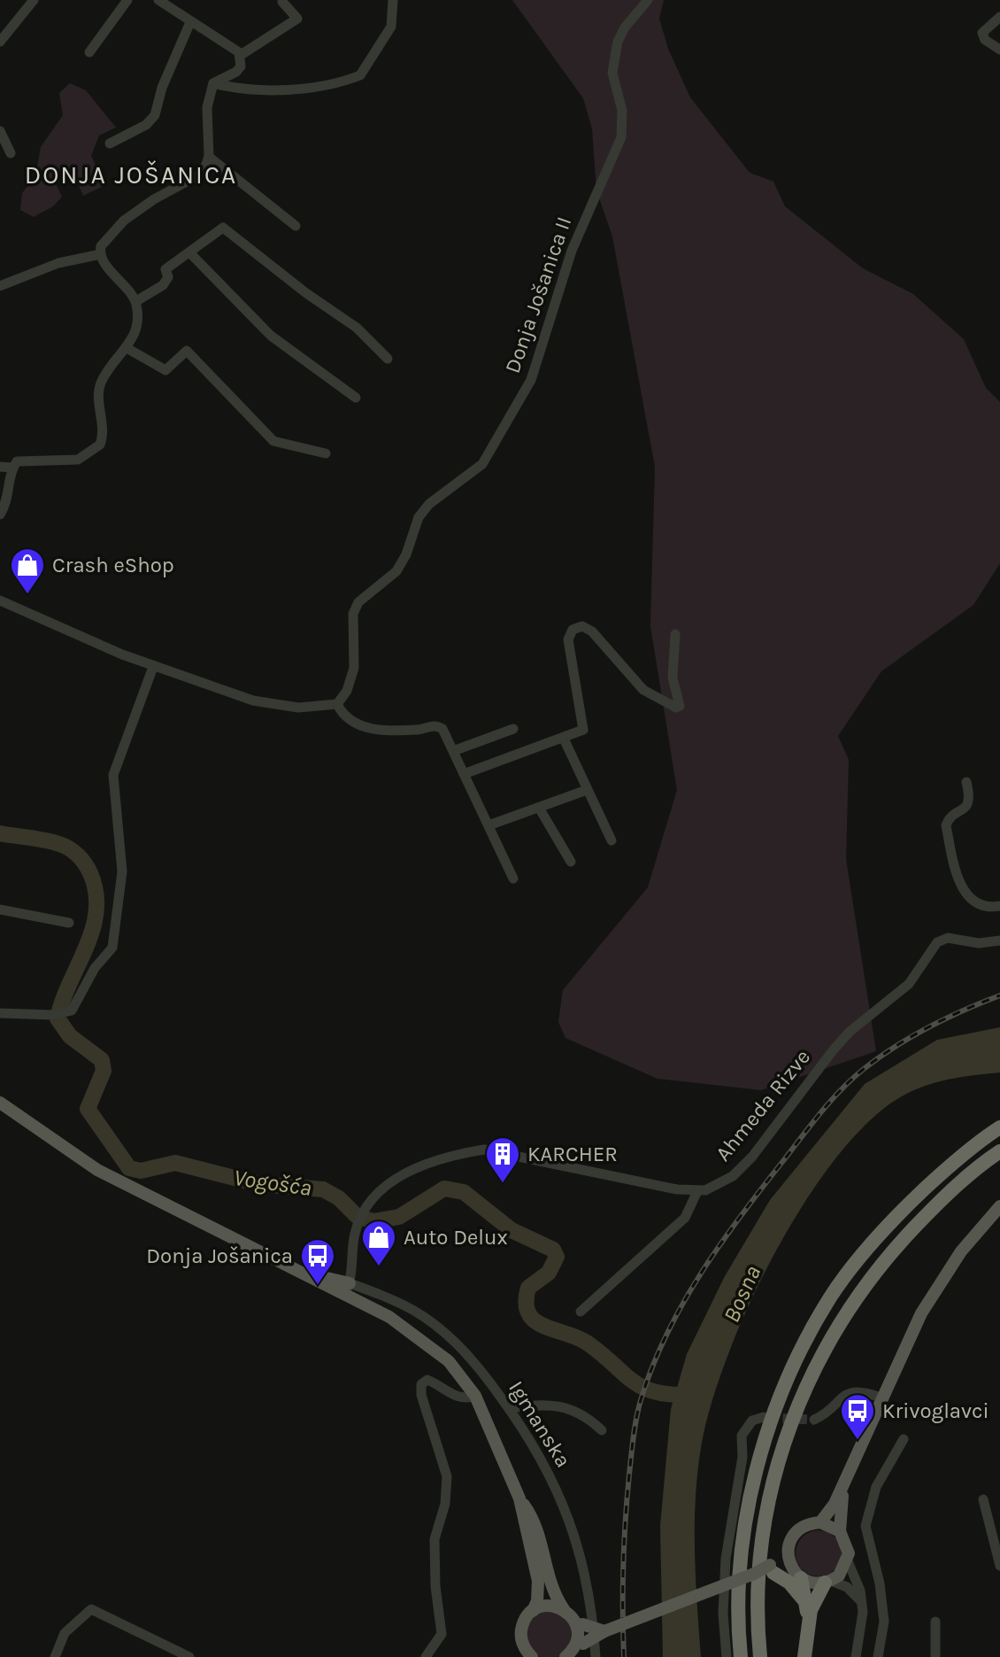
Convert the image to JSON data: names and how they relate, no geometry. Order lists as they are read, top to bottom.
{
  "streets": {
    "street": ["Donja Jošanica II", "Ahmeda Rizve", "Igmanska"]
  },
  "districts": ["DONJA JOŠANICA"],
  "water": ["Vogošća", "Bosna"],
  "places": {
    "shop": ["Crash eShop", "Auto Delux"],
    "building": ["KARCHER"],
    "bus stop": ["Donja Jošanica", "Krivoglavci"]
  }
}
